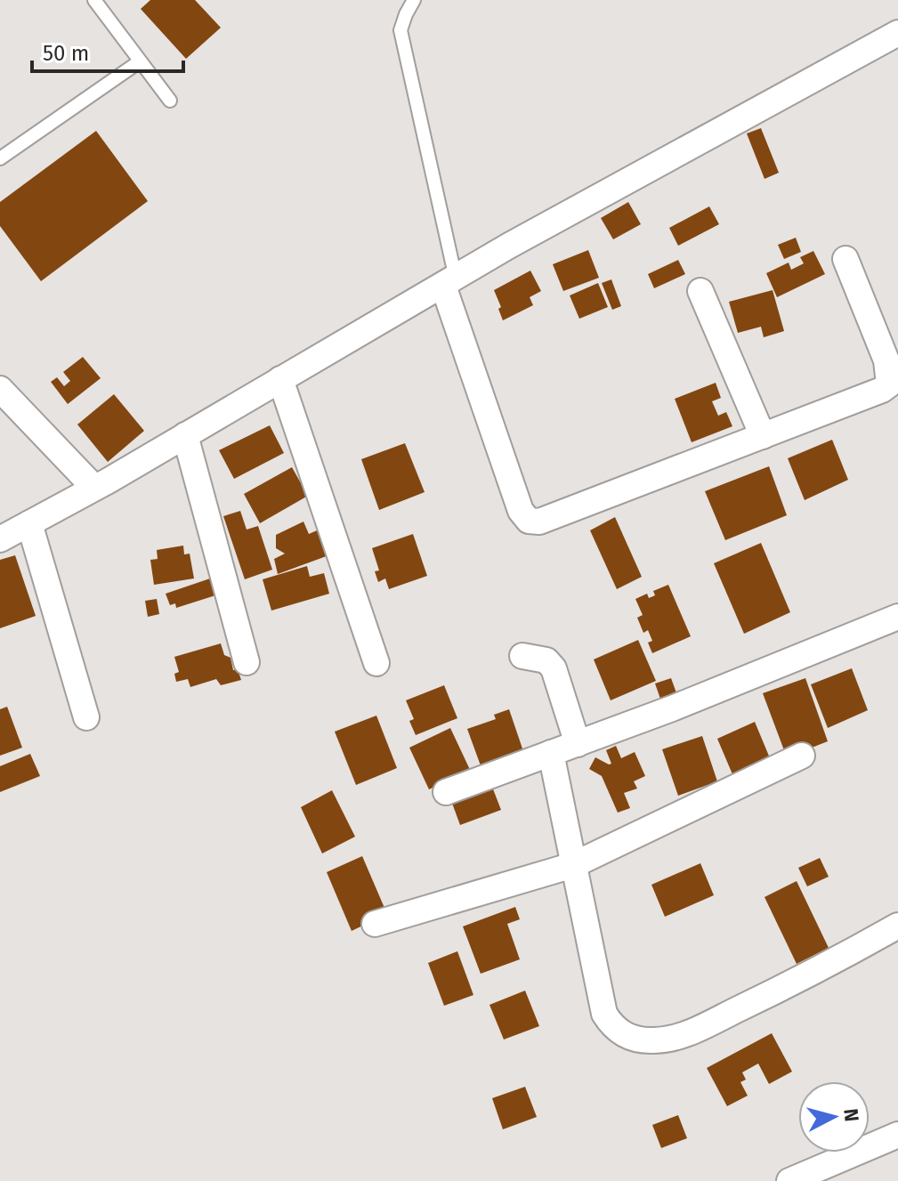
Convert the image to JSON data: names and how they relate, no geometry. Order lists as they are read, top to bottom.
{
  "scale_bar": "50 m",
  "north": "right"
}
